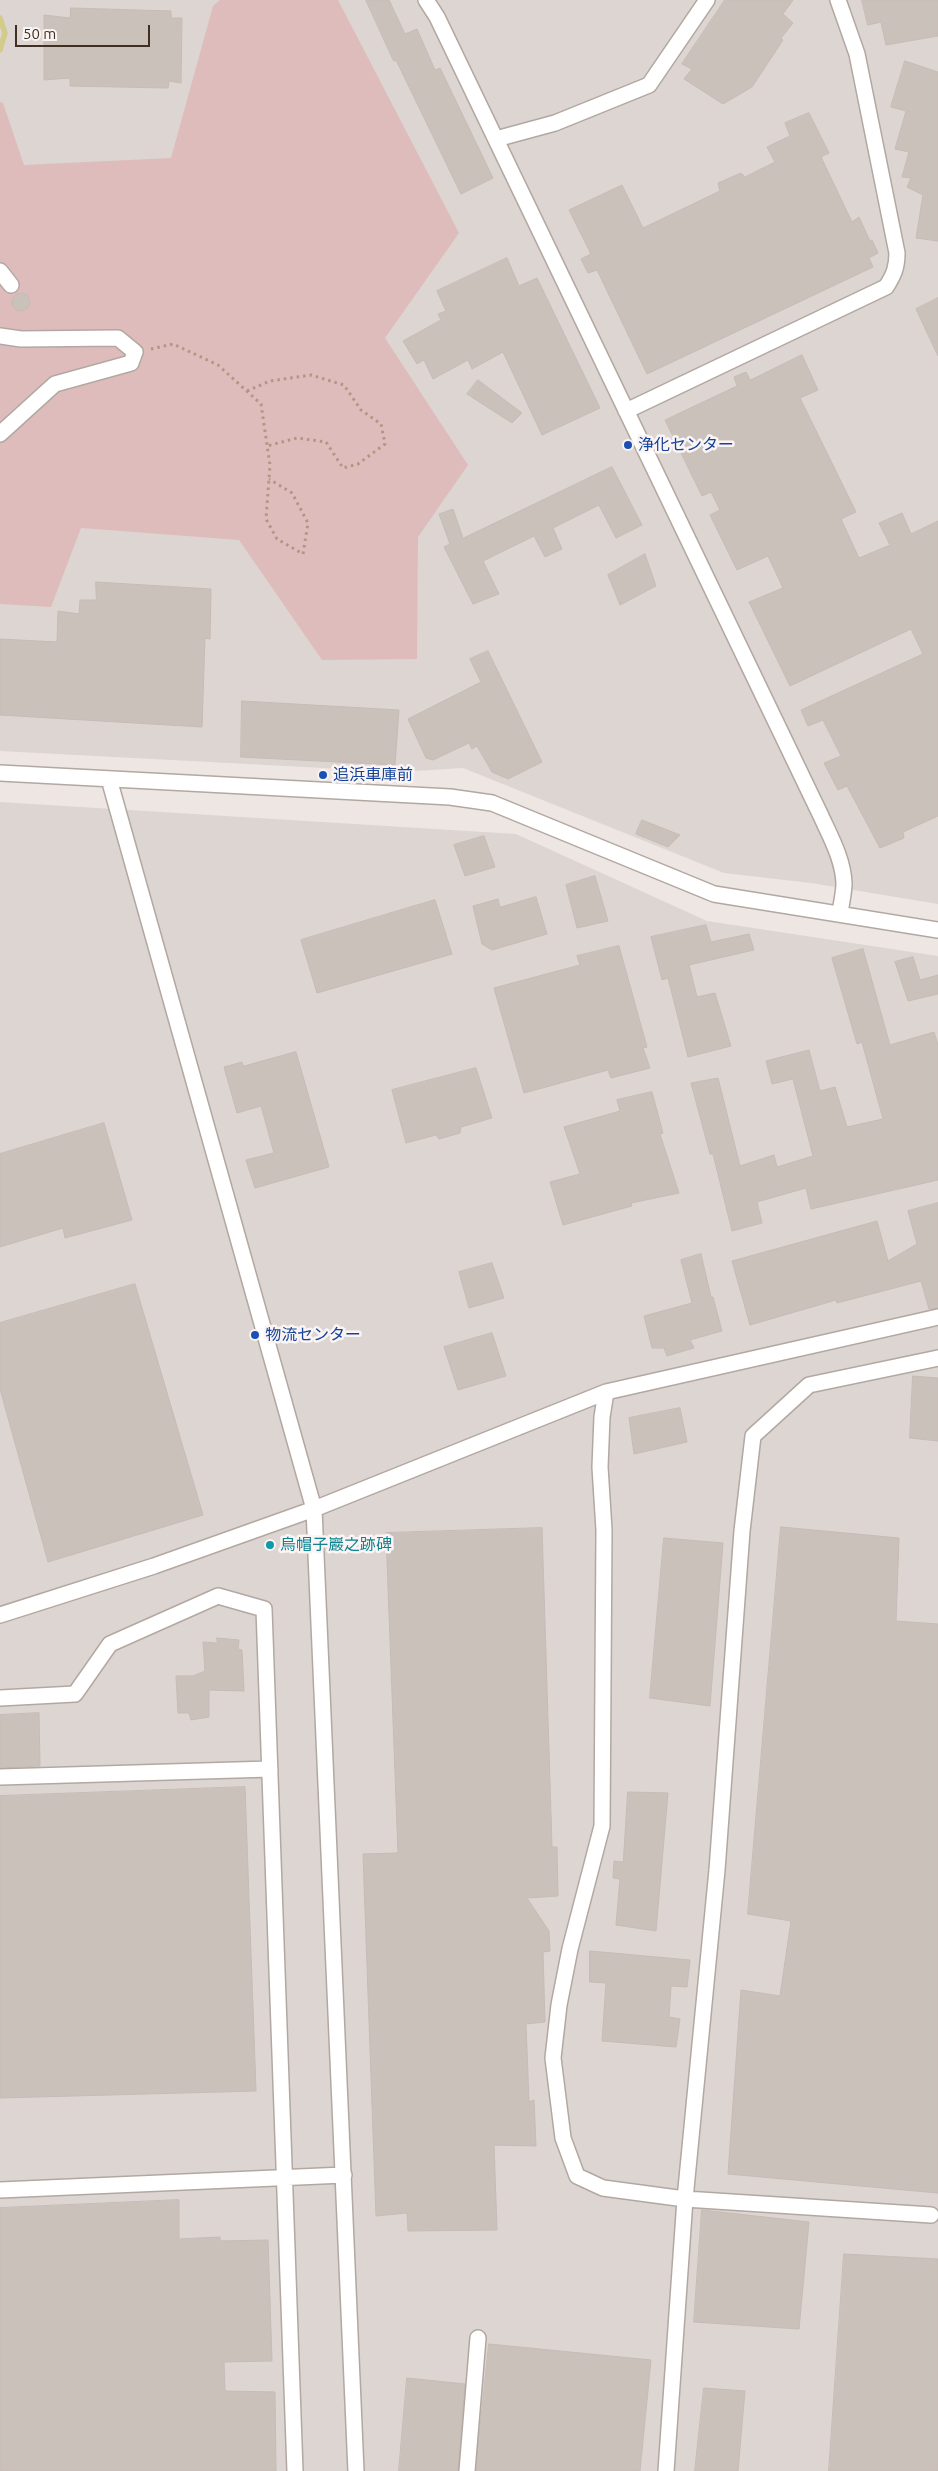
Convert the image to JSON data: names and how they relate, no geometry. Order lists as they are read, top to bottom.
{
  "places": [
    "浄化センター",
    "追浜車庫前",
    "物流センター",
    "烏帽子巖之跡碑"
  ],
  "scale_bar": "50 m"
}
